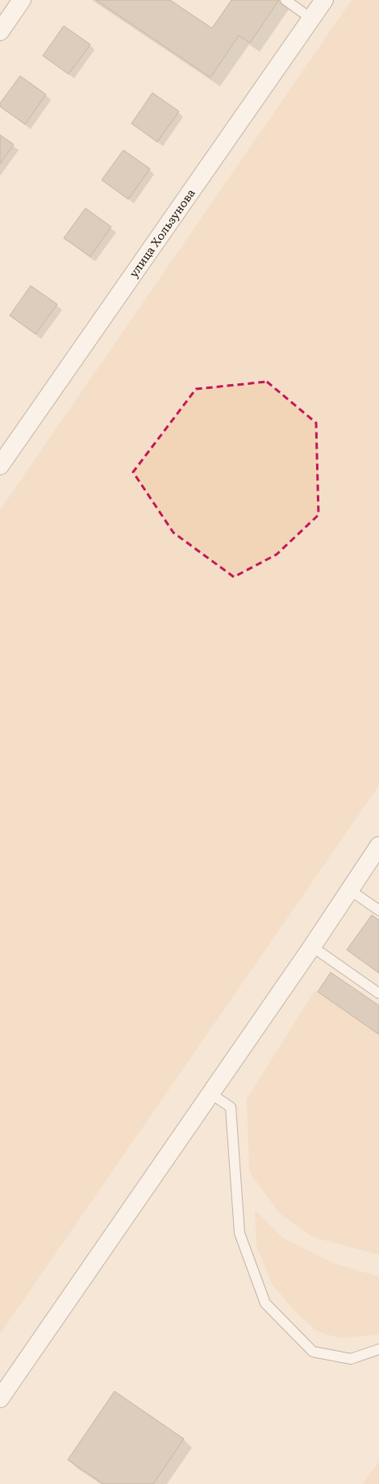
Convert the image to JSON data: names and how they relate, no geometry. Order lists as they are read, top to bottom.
{
  "streets": {
    "main road": ["улица Хользунова"]
  }
}
